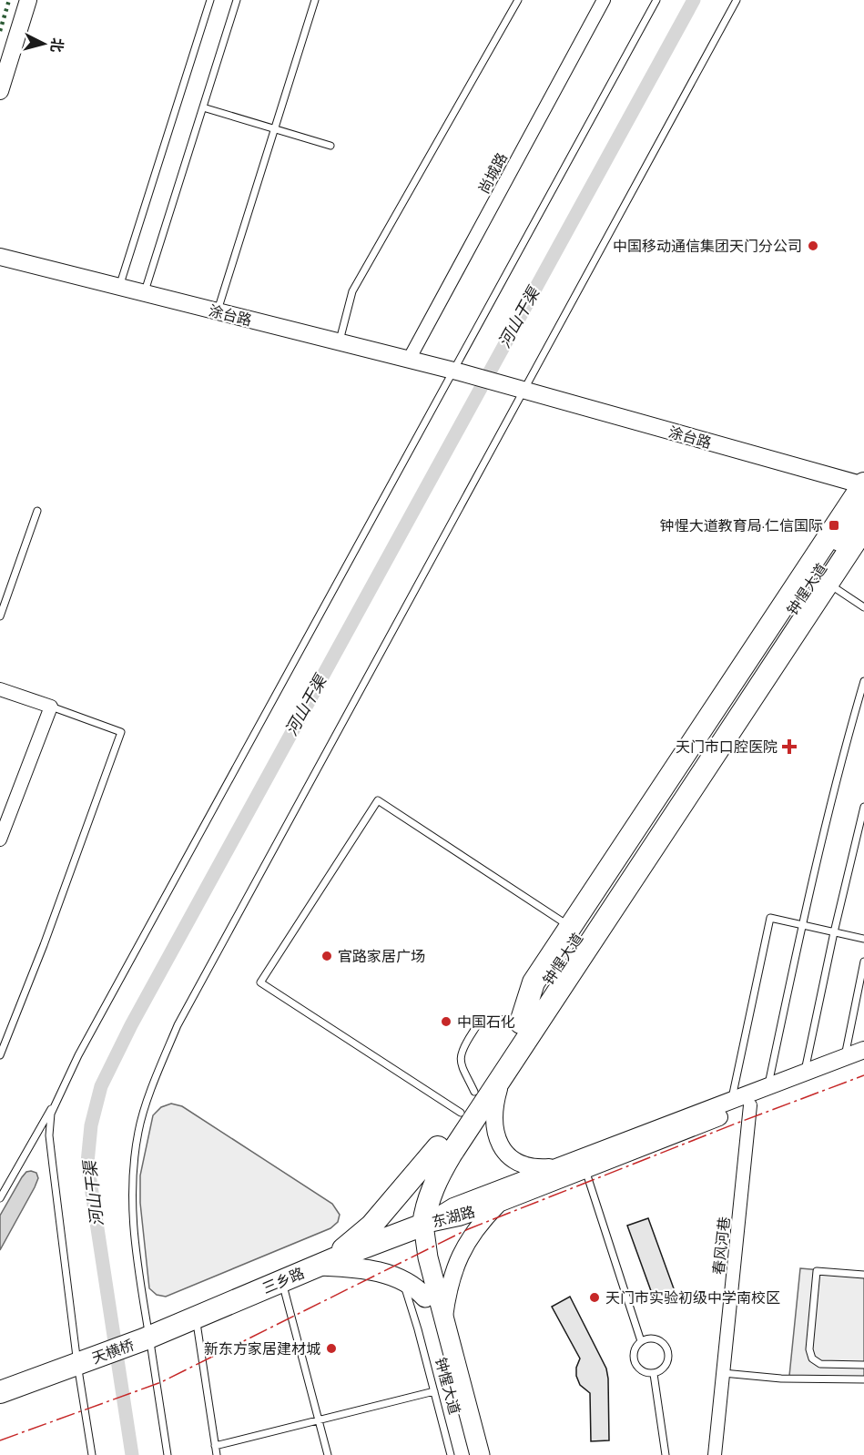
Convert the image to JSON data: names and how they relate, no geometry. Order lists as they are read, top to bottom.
{
  "streets": {
    "highway": ["钟惺大道", "三乡路", "天横桥"],
    "main road": ["涂台路", "东湖路"],
    "street": ["尚城路", "春风河巷"]
  },
  "crossings": [
    ["尚城路", "涂台路"],
    ["涂台路", "钟惺大道"],
    ["钟惺大道", "东湖路"],
    ["钟惺大道", "三乡路"],
    ["东湖路", "春风河巷"],
    ["东湖路", "三乡路"],
    ["三乡路", "天横桥"]
  ],
  "water": ["河山干渠"],
  "places": {
    "other": [
      "中国移动通信集团天门分公司",
      "官路家居广场",
      "中国石化",
      "天门市实验初级中学南校区",
      "新东方家居建材城"
    ],
    "transit": ["钟惺大道教育局·仁信国际"],
    "health": ["天门市口腔医院"]
  },
  "north": "right"
}
